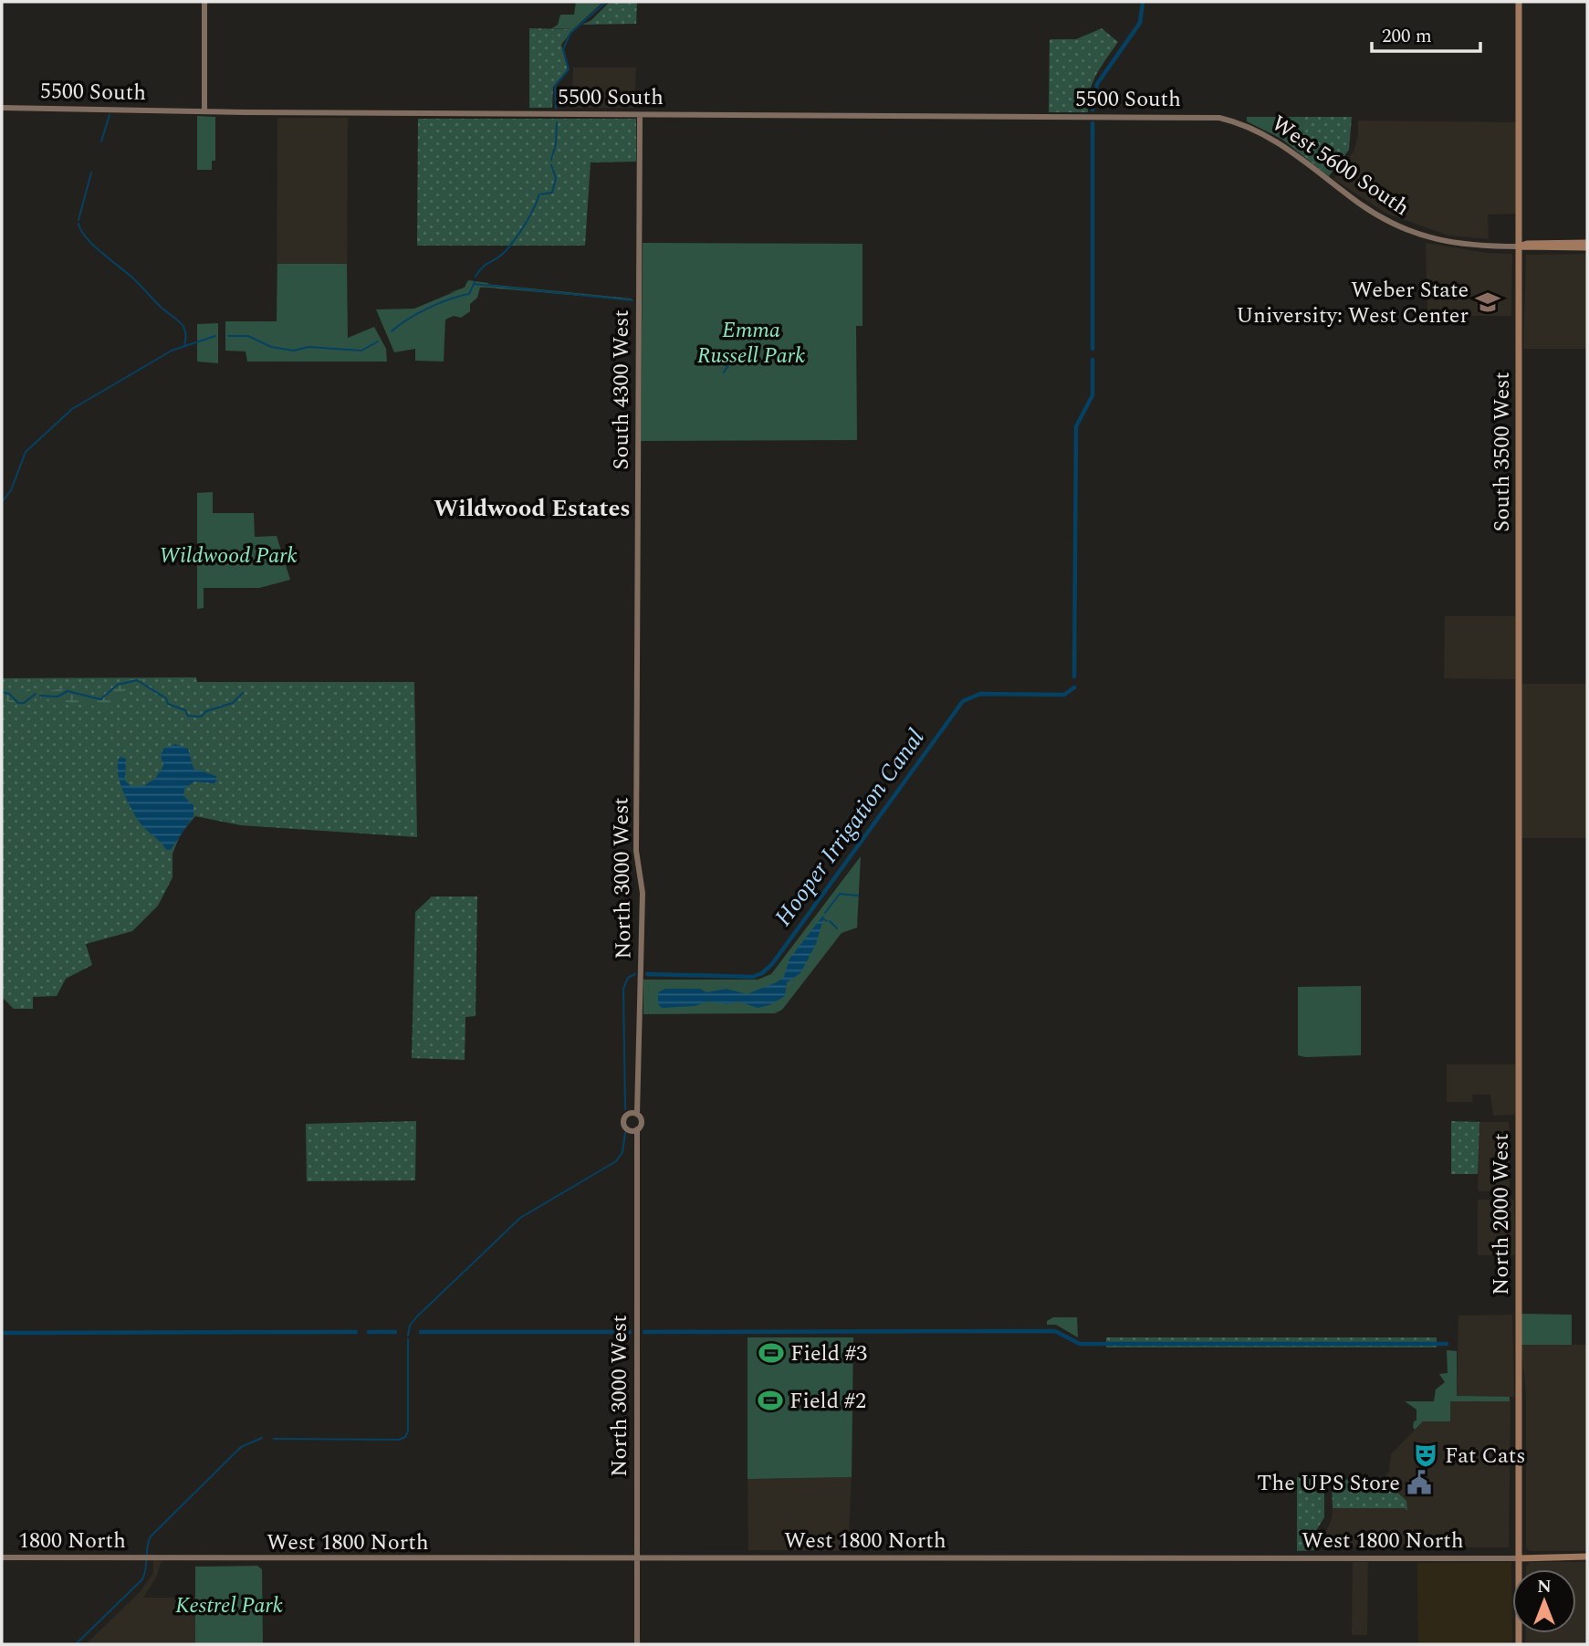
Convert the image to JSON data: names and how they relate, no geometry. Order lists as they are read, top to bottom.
{
  "streets": {
    "main road": [
      "5500 South",
      "West 5600 South",
      "South 4300 West",
      "South 3500 West",
      "North 3000 West",
      "North 2000 West",
      "1800 North",
      "West 1800 North"
    ]
  },
  "crossings": [
    ["5500 South", "West 5600 South"],
    ["5500 South", "South 4300 West"],
    ["West 5600 South", "South 3500 West"],
    ["South 4300 West", "North 3000 West"],
    ["South 3500 West", "North 2000 West"],
    ["North 3000 West", "West 1800 North"],
    ["North 2000 West", "West 1800 North"],
    ["1800 North", "West 1800 North"]
  ],
  "districts": ["Wildwood Estates"],
  "water": ["Hooper Irrigation Canal"],
  "parks": ["Emma Russell Park", "Wildwood Park", "Kestrel Park"],
  "places": {
    "school or university": ["Weber State University: West Center"],
    "sports": ["Field #3", "Field #2"],
    "theatre": ["Fat Cats"],
    "public building": ["The UPS Store"]
  },
  "scale_bar": "200 m",
  "north": "top"
}
